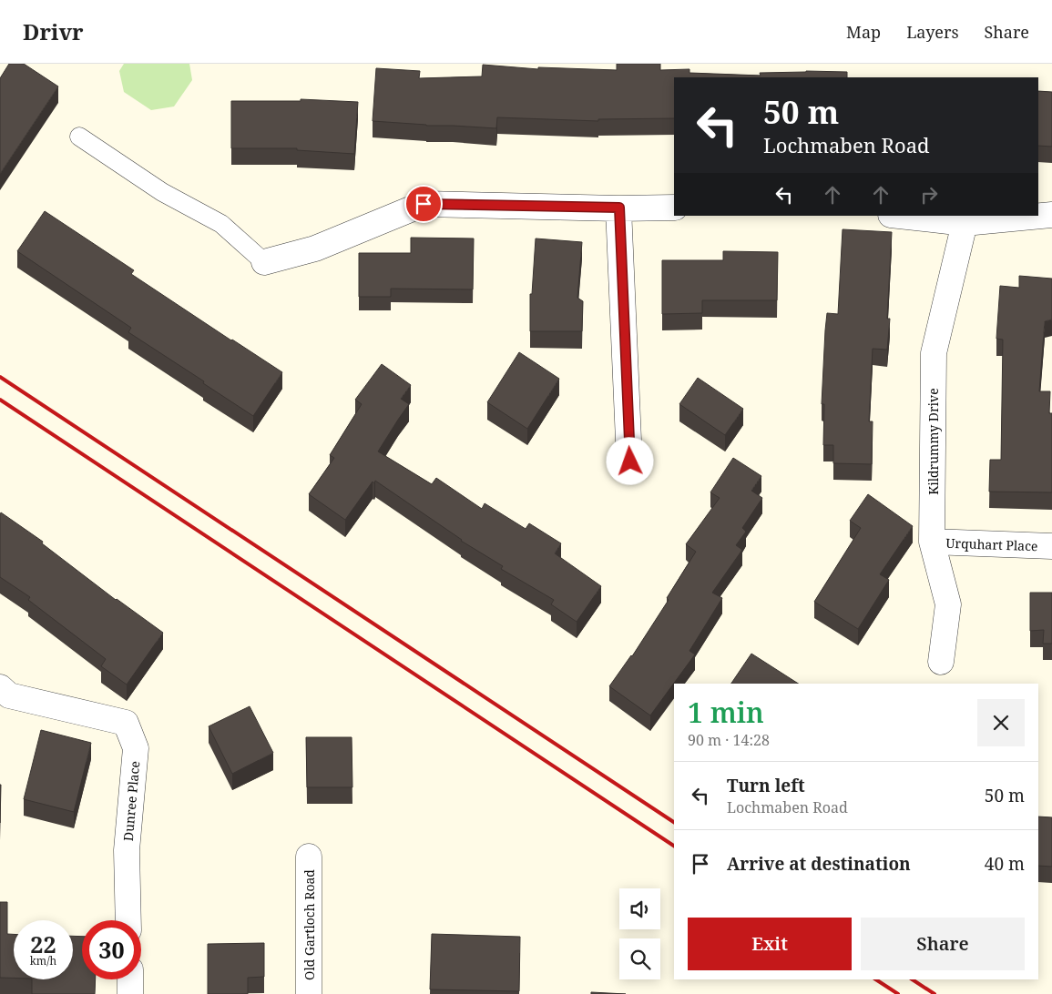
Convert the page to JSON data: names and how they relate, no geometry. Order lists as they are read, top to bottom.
{
  "streets": {
    "street": [
      "Kildrummy Drive",
      "Urquhart Place",
      "Dunree Place",
      "Old Gartloch Road"
    ]
  },
  "crossings": [
    ["Kildrummy Drive", "Urquhart Place"]
  ],
  "page": {
    "header": "Drivr",
    "nav": ["Map", "Layers", "Share"],
    "turn": ["50 m", "Lochmaben Road"],
    "heading": ["1 min", "90 m · 14:28"],
    "list": [
      {
        "name": "Turn left",
        "note": "Lochmaben Road",
        "value": "50 m"
      },
      {
        "name": "Arrive at destination",
        "value": "40 m"
      }
    ],
    "buttons": ["Exit", "Share"],
    "speed": "22 km/h",
    "limit": "30"
  }
}
